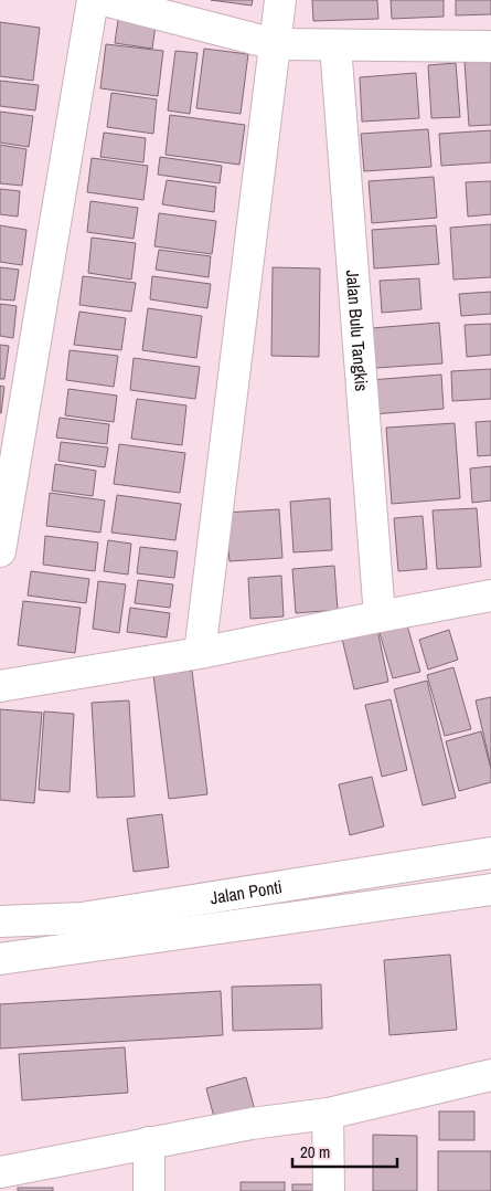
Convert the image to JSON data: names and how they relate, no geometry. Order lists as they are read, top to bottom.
{
  "streets": {
    "street": ["Jalan Bulu Tangkis", "Jalan Ponti"]
  },
  "scale_bar": "20 m"
}
